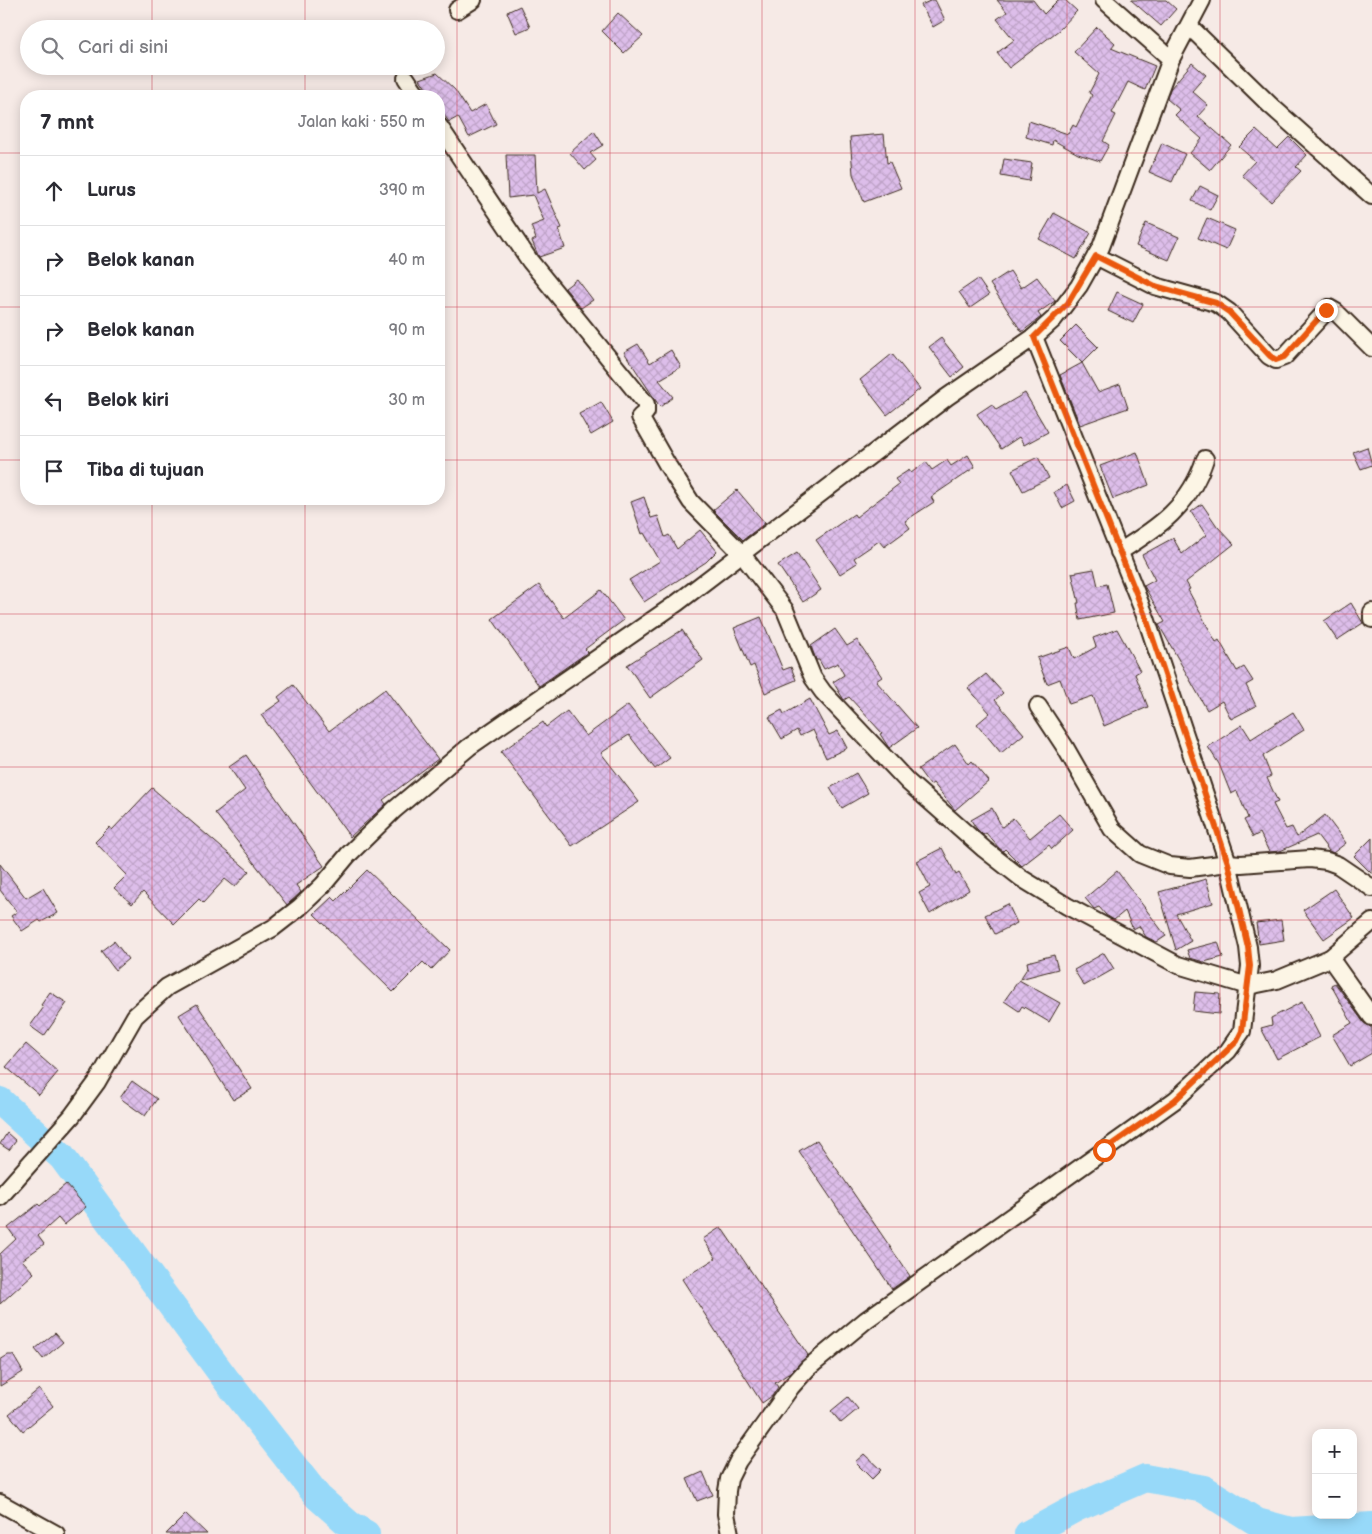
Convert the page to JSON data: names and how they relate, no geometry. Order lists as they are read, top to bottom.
{
  "page": {
    "search": "Cari di sini",
    "heading": ["7 mnt", "Jalan kaki · 550 m"],
    "list": [
      ["Lurus", "390 m"],
      ["Belok kanan", "40 m"],
      ["Belok kanan", "90 m"],
      ["Belok kiri", "30 m"],
      "Tiba di tujuan"
    ],
    "map_buttons": ["+", "−"]
  }
}
